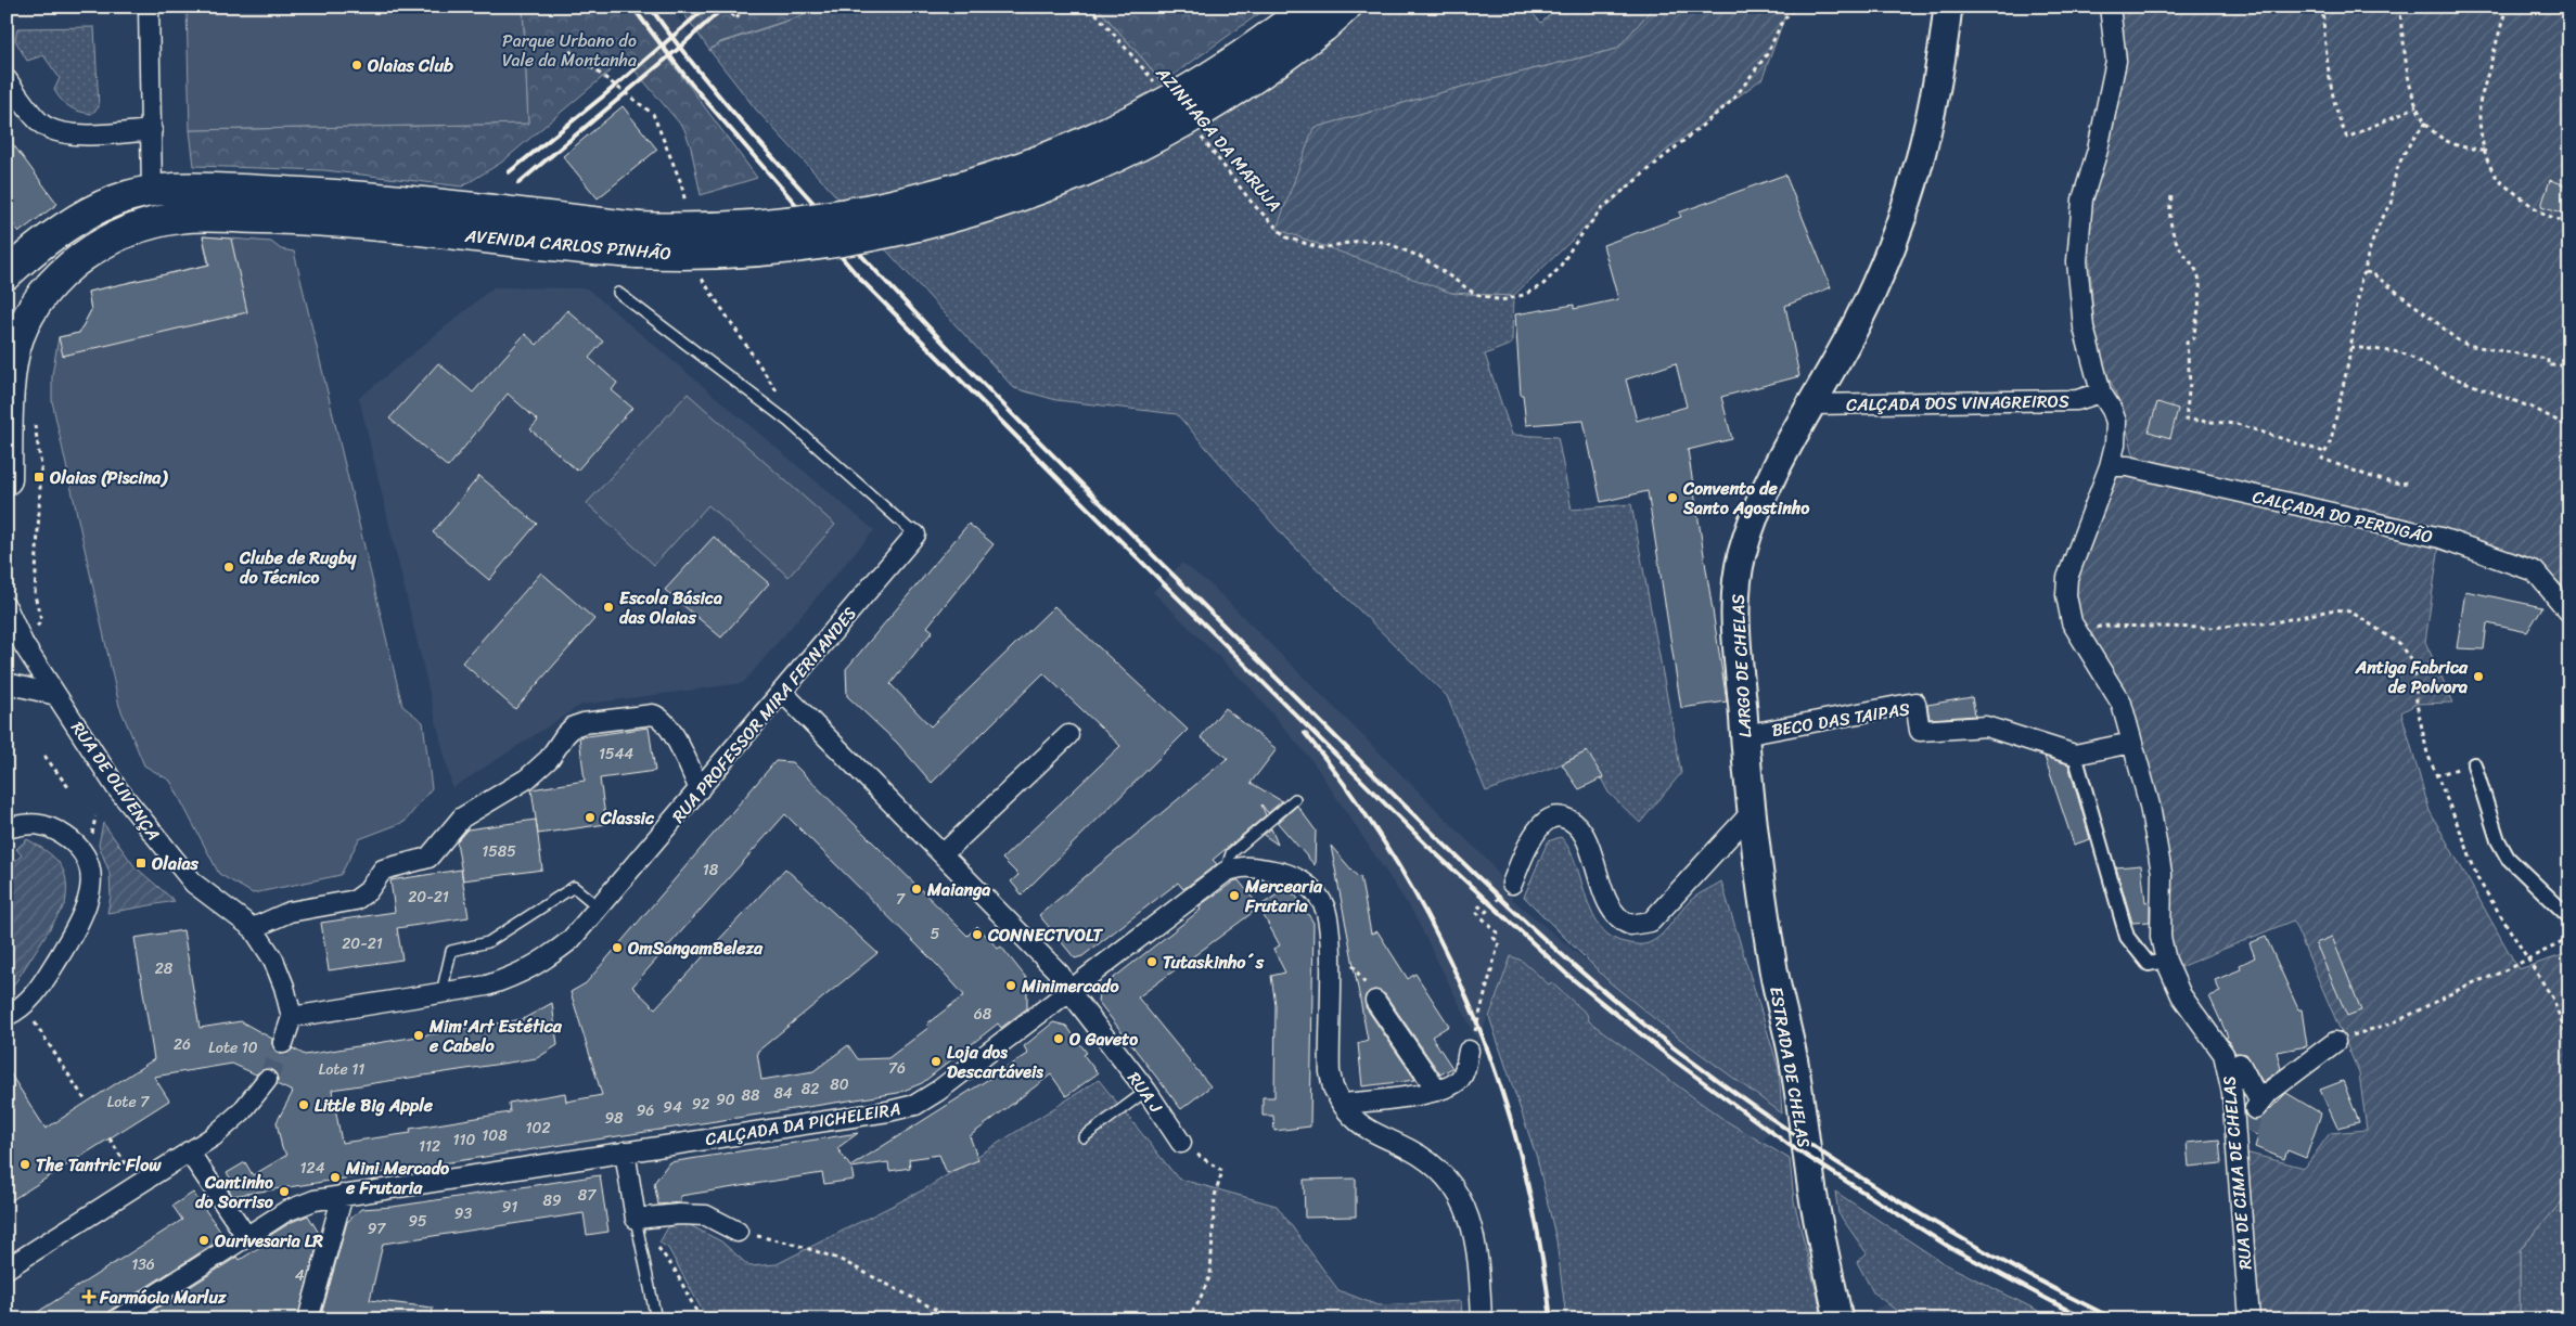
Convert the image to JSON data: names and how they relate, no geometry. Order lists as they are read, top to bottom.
{
  "streets": {
    "main road": ["AVENIDA CARLOS PINHÃO", "LARGO DE CHELAS", "ESTRADA DE CHELAS"],
    "street": [
      "CALÇADA DOS VINAGREIROS",
      "CALÇADA DO PERDIGÃO",
      "RUA PROFESSOR MIRA FERNANDES",
      "BECO DAS TAIPAS",
      "RUA DE OLIVENÇA",
      "RUA J",
      "CALÇADA DA PICHELEIRA",
      "RUA DE CIMA DE CHELAS"
    ],
    "path": ["AZINHAGA DA MARUJA"]
  },
  "crossings": [
    ["CALÇADA DOS VINAGREIROS", "LARGO DE CHELAS"],
    ["CALÇADA DOS VINAGREIROS", "RUA DE CIMA DE CHELAS"],
    ["CALÇADA DO PERDIGÃO", "RUA DE CIMA DE CHELAS"],
    ["LARGO DE CHELAS", "BECO DAS TAIPAS"],
    ["LARGO DE CHELAS", "ESTRADA DE CHELAS"],
    ["RUA PROFESSOR MIRA FERNANDES", "RUA DE OLIVENÇA"],
    ["RUA PROFESSOR MIRA FERNANDES", "RUA J"],
    ["BECO DAS TAIPAS", "RUA DE CIMA DE CHELAS"],
    ["RUA J", "CALÇADA DA PICHELEIRA"]
  ],
  "parks": ["Parque Urbano do Vale da Montanha"],
  "places": {
    "other": [
      "Olaias Club",
      "Convento de Santo Agostinho",
      "Clube de Rugby do Técnico",
      "Escola Básica das Olaias",
      "Antiga Fabrica de Polvora",
      "Classic",
      "Maianga",
      "Mercearia Frutaria",
      "CONNECTVOLT",
      "OmSangamBeleza",
      "Tutaskinho´s",
      "Minimercado",
      "Mim'Art Estética e Cabelo",
      "O Gaveto",
      "Loja dos Descartáveis",
      "Little Big Apple",
      "The Tantric Flow",
      "Mini Mercado e Frutaria",
      "Cantinho do Sorriso",
      "Ourivesaria LR"
    ],
    "transit": ["Olaias (Piscina)", "Olaias"],
    "health": ["Farmácia Marluz"]
  },
  "house_numbers": [
    "1544",
    "1585",
    "18",
    "20-21",
    "7",
    "5",
    "20-21",
    "28",
    "68",
    "26",
    "Lote 10",
    "76",
    "Lote 11",
    "80",
    "82",
    "84",
    "88",
    "90",
    "Lote 7",
    "92",
    "94",
    "96",
    "98",
    "102",
    "108",
    "110",
    "112",
    "124",
    "87",
    "89",
    "91",
    "93",
    "95",
    "97",
    "136",
    "4"
  ]
}
